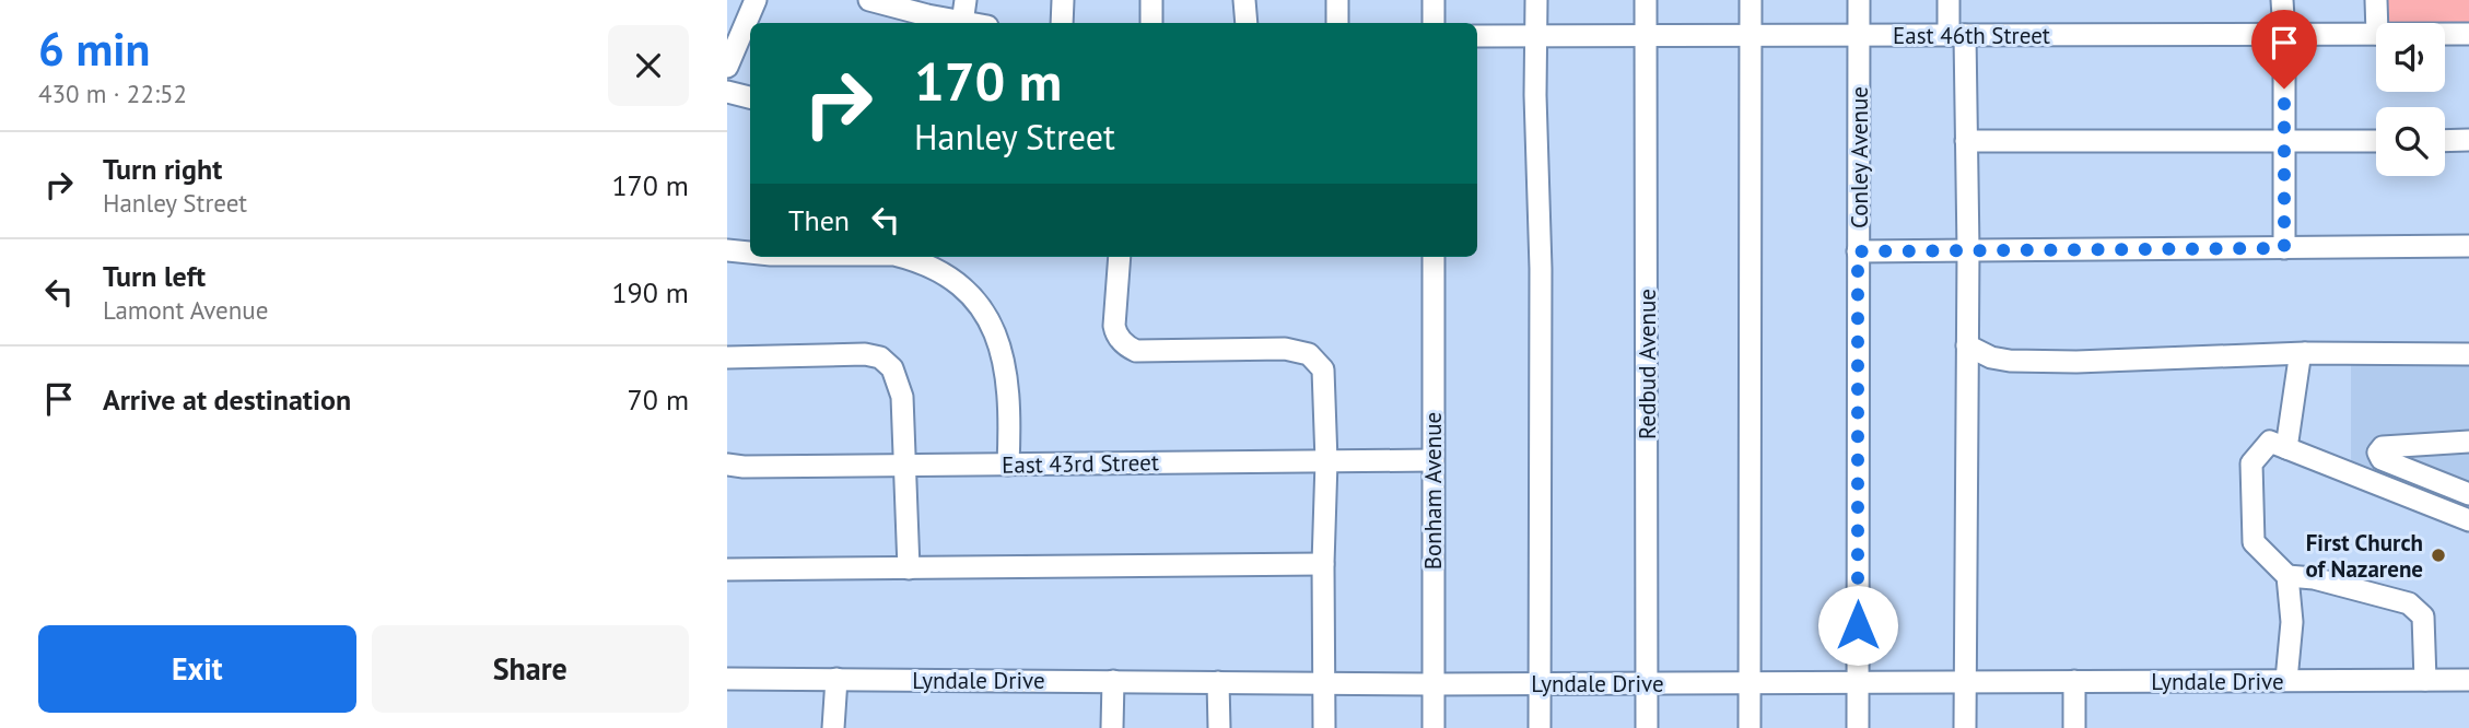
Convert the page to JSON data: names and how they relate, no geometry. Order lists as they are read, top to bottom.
{
  "streets": {
    "street": [
      "East 46th Street",
      "Conley Avenue",
      "Redbud Avenue",
      "East 43rd Street",
      "Bonham Avenue",
      "Lyndale Drive"
    ]
  },
  "crossings": [
    ["East 46th Street", "Conley Avenue"],
    ["East 46th Street", "Redbud Avenue"],
    ["Conley Avenue", "Lyndale Drive"],
    ["Redbud Avenue", "Lyndale Drive"],
    ["East 43rd Street", "Bonham Avenue"],
    ["Bonham Avenue", "Lyndale Drive"]
  ],
  "places": ["First Church of Nazarene"],
  "page": {
    "heading": ["6 min", "430 m · 22:52"],
    "turn": ["170 m", "Hanley Street"],
    "list": [
      {
        "name": "Turn right",
        "note": "Hanley Street",
        "value": "170 m"
      },
      {
        "name": "Turn left",
        "note": "Lamont Avenue",
        "value": "190 m"
      },
      {
        "name": "Arrive at destination",
        "value": "70 m"
      }
    ],
    "then": "Then",
    "buttons": ["Exit", "Share"]
  }
}
